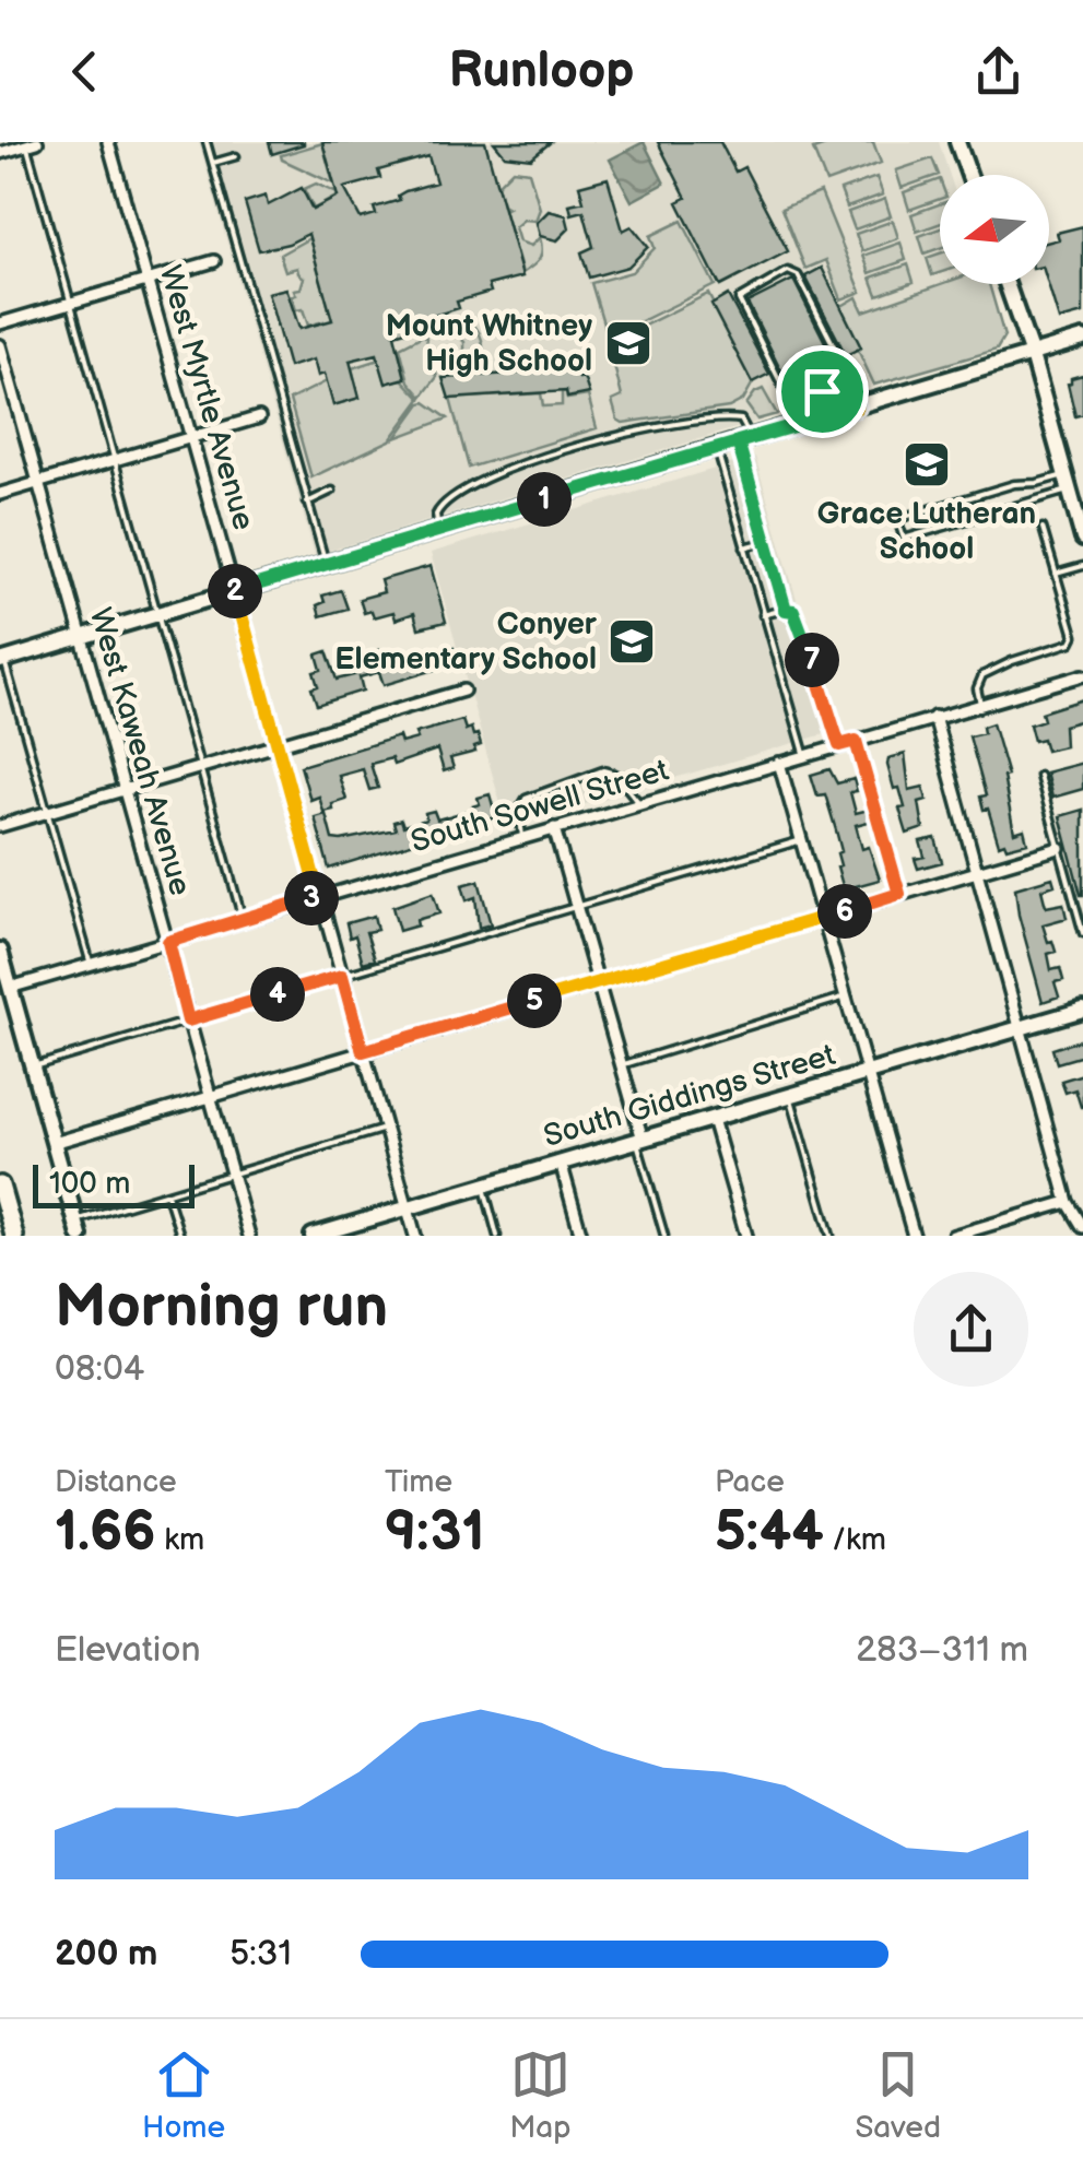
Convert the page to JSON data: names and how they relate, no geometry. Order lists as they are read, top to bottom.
{
  "streets": {
    "street": [
      "West Myrtle Avenue",
      "West Kaweah Avenue",
      "South Sowell Street",
      "South Giddings Street"
    ]
  },
  "crossings": [
    ["West Myrtle Avenue", "South Sowell Street"],
    ["West Myrtle Avenue", "South Giddings Street"],
    ["West Kaweah Avenue", "South Sowell Street"]
  ],
  "places": {
    "school or university": ["Mount Whitney High School", "Grace Lutheran School", "Conyer Elementary School"]
  },
  "scale_bar": "100 m",
  "north": "left",
  "page": {
    "header": "Runloop",
    "pins": [
      "1",
      "2",
      "7",
      "3",
      "6",
      "4",
      "5"
    ],
    "scale": "100 m",
    "heading": ["Morning run", "08:04"],
    "stats": [
      ["Distance", "1.66 km"],
      ["Time", "9:31"],
      ["Pace", "5:44 /km"]
    ],
    "chart": ["Elevation", "283–311 m"],
    "list": [
      {
        "name": "200 m",
        "note": "5:31"
      }
    ],
    "tabs": ["Home", "Map", "Saved"]
  }
}
